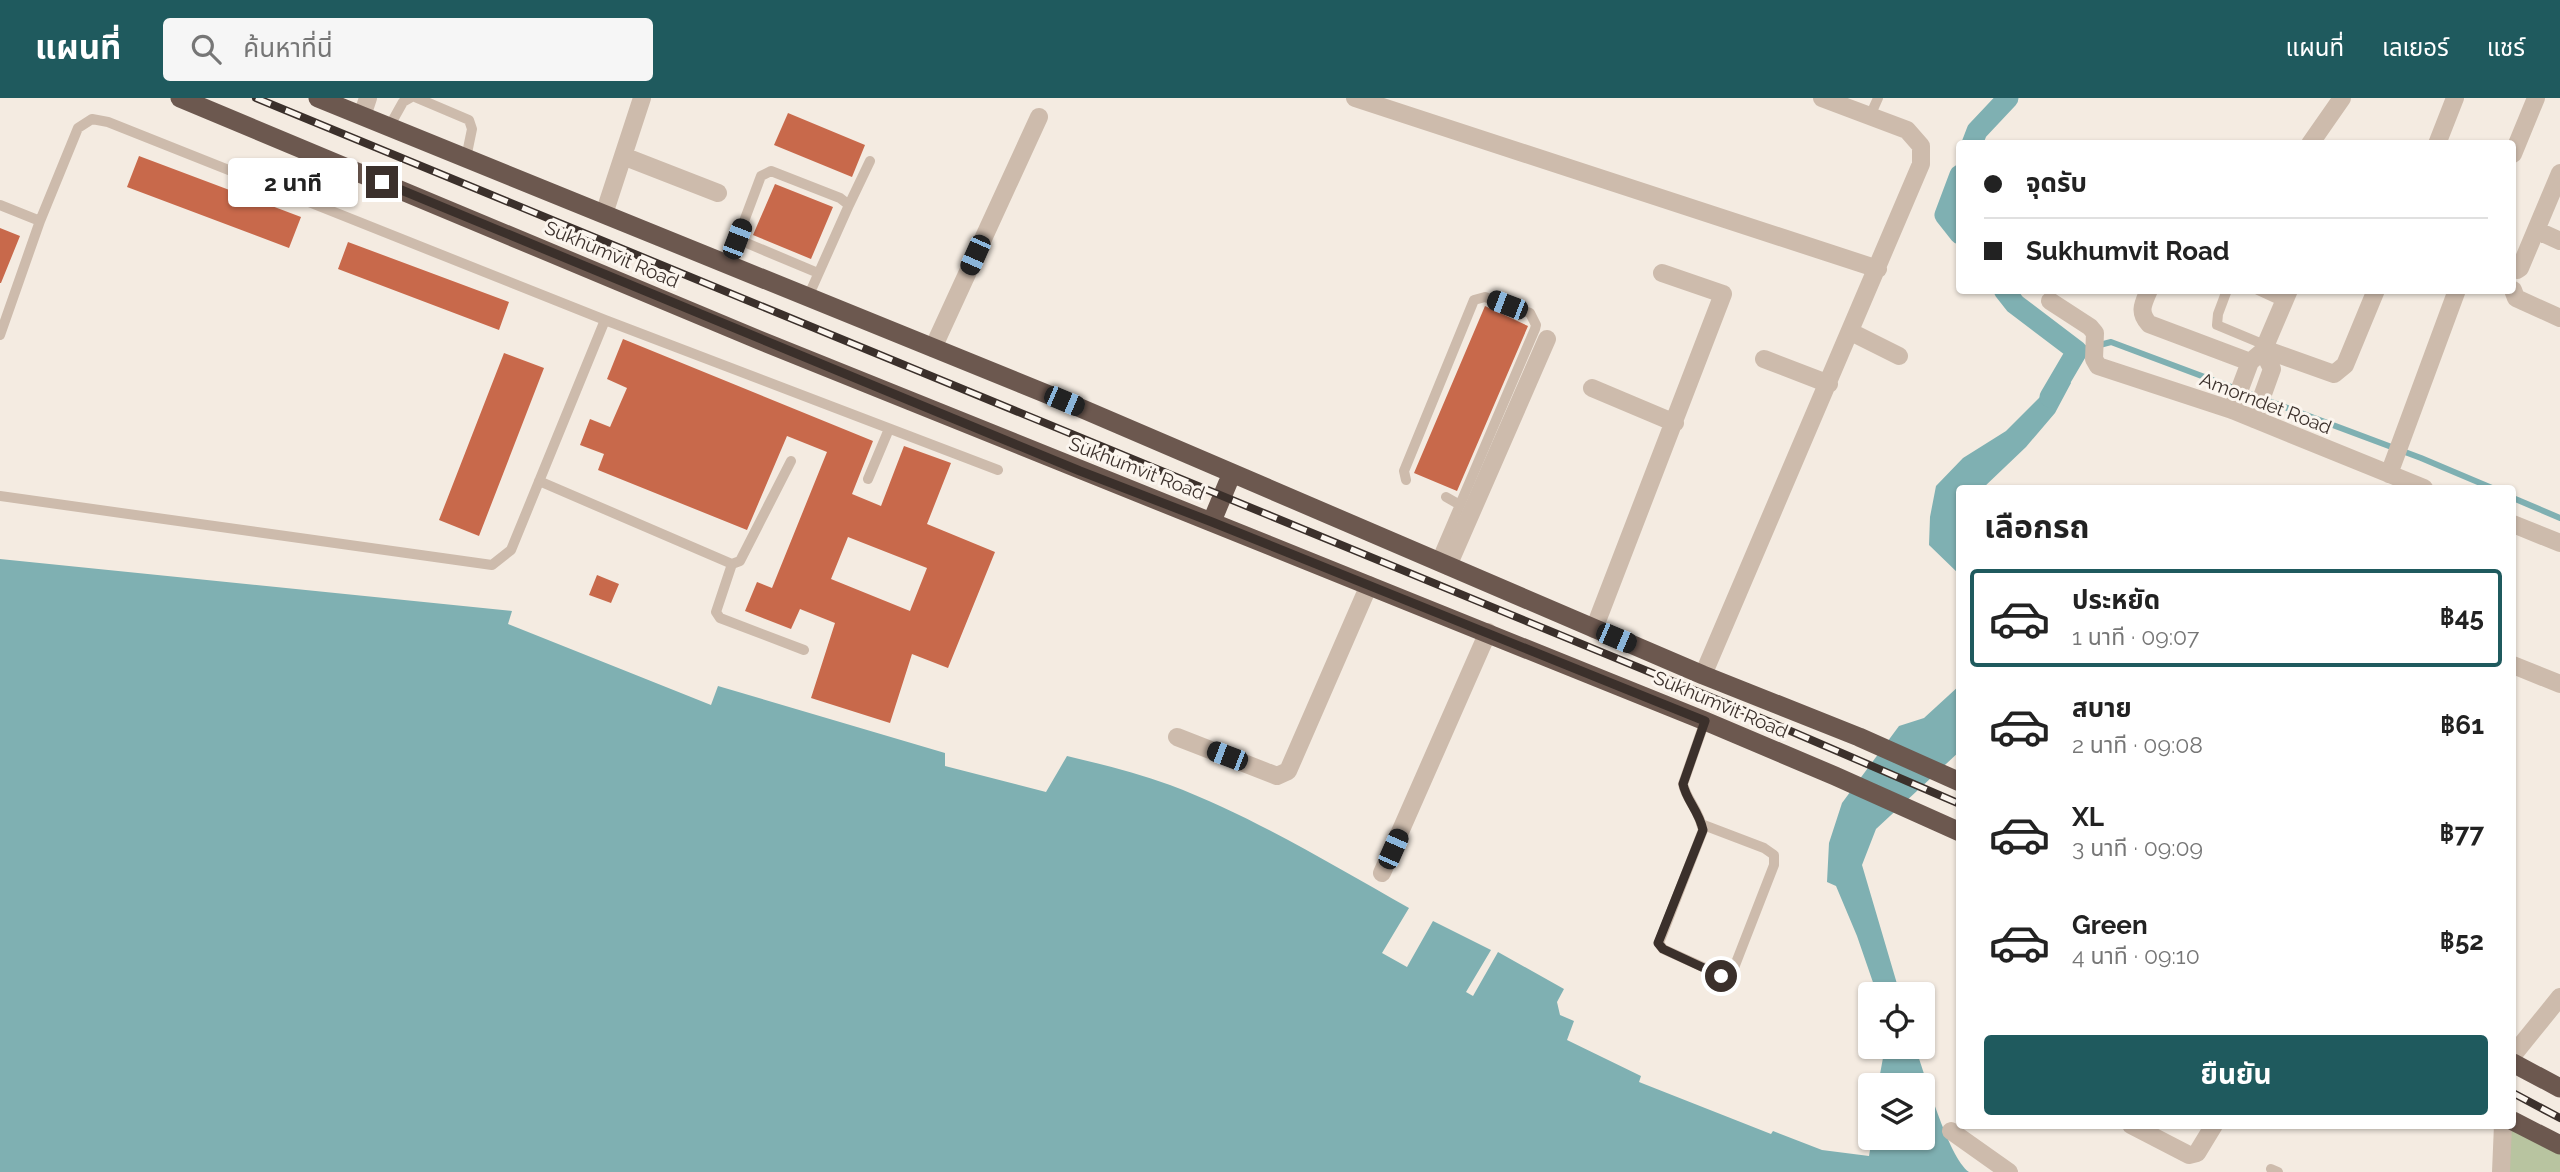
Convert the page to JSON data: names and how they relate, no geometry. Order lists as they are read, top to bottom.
{
  "streets": {
    "highway": ["Sukhumvit Road"],
    "street": ["Amorndet Road"]
  },
  "page": {
    "header": "แผนที่",
    "search": "ค้นหาที่นี่",
    "nav": ["แผนที่", "เลเยอร์", "แชร์"],
    "banner": ["จุดรับ", "Sukhumvit Road"],
    "bubble": "2 นาที",
    "heading": "เลือกรถ",
    "list": [
      {
        "name": "ประหยัด",
        "note": "1 นาที · 09:07",
        "value": "฿45"
      },
      {
        "name": "สบาย",
        "note": "2 นาที · 09:08",
        "value": "฿61"
      },
      {
        "name": "XL",
        "note": "3 นาที · 09:09",
        "value": "฿77"
      },
      {
        "name": "Green",
        "note": "4 นาที · 09:10",
        "value": "฿52"
      }
    ],
    "buttons": "ยืนยัน"
  }
}
